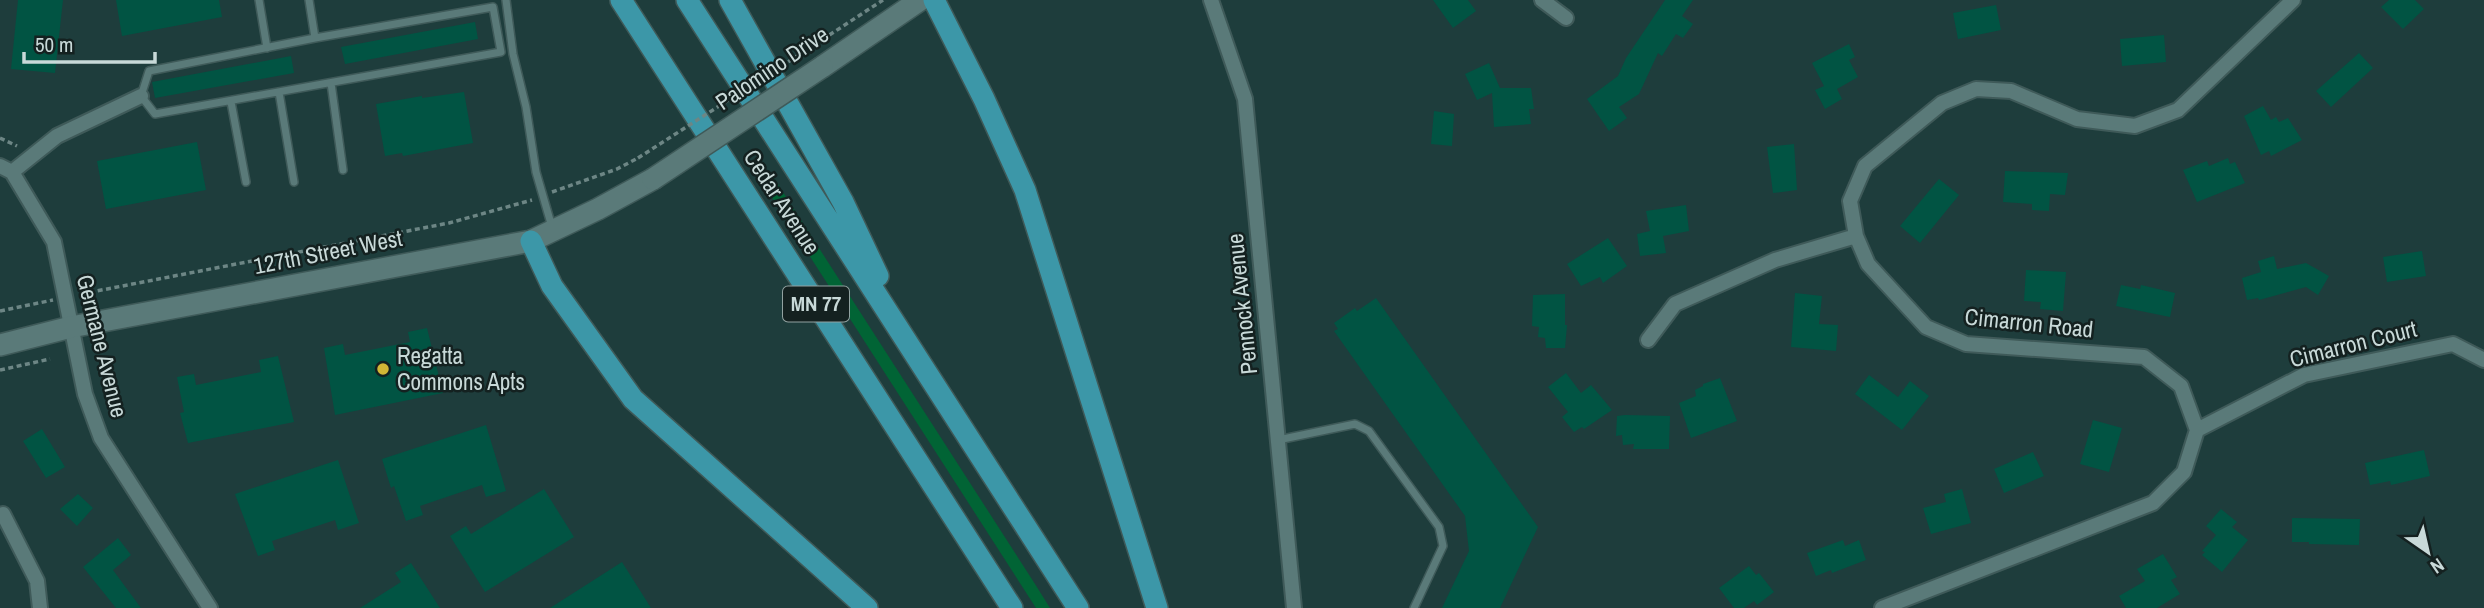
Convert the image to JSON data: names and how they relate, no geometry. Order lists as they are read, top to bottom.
{
  "streets": {
    "highway": ["Cedar Avenue", "MN 77"],
    "street": [
      "Palomino Drive",
      "127th Street West",
      "Pennock Avenue",
      "Cimarron Road",
      "Cimarron Court",
      "Germane Avenue"
    ]
  },
  "crossings": [
    ["Palomino Drive", "127th Street West"],
    ["127th Street West", "Germane Avenue"],
    ["Cimarron Road", "Cimarron Court"]
  ],
  "places": ["Regatta Commons Apts"],
  "scale_bar": "50 m",
  "north": "bottom right"
}
